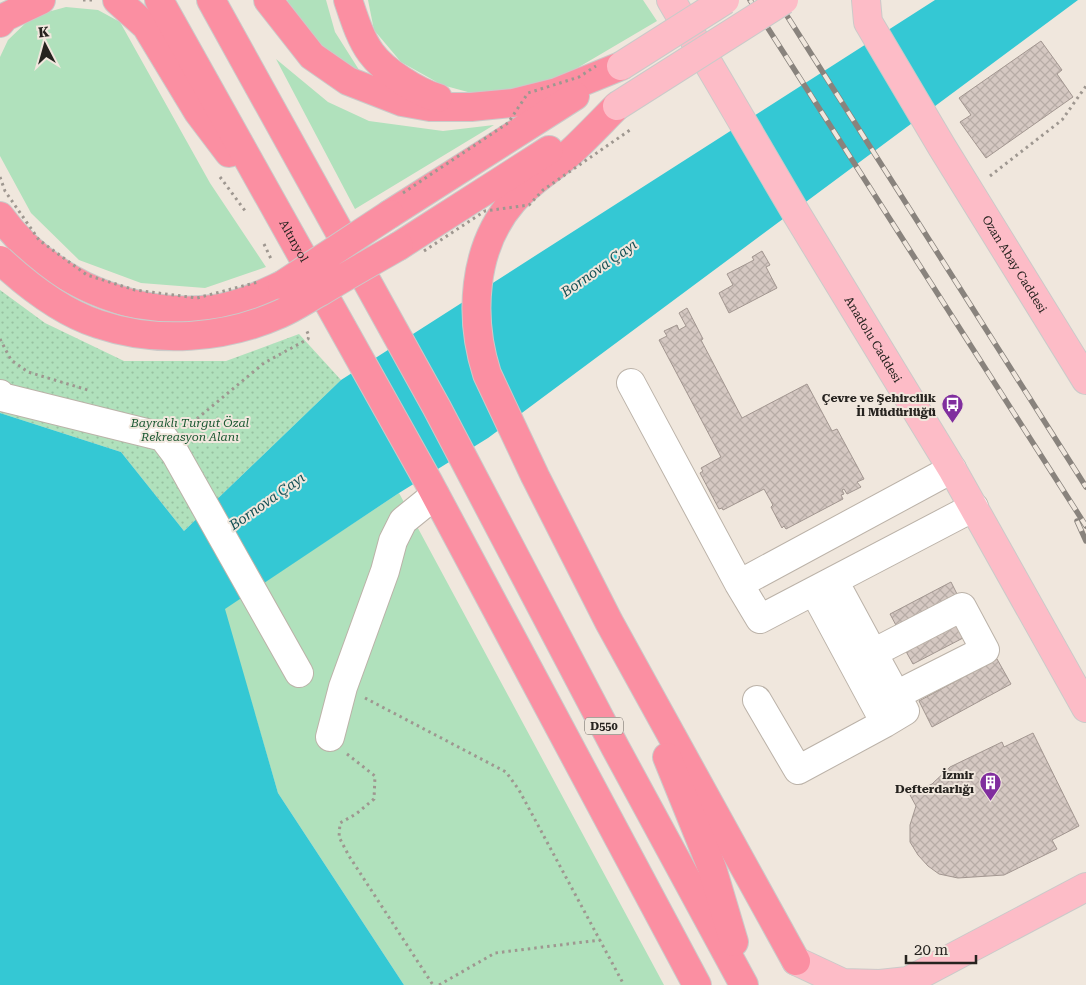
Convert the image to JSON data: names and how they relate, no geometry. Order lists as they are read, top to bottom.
{
  "streets": {
    "highway": ["Altınyol", "D550"],
    "main road": ["Ozan Abay Caddesi", "Anadolu Caddesi"]
  },
  "water": ["Bornova Çayı"],
  "parks": ["Bayraklı Turgut Özal Rekreasyon Alanı"],
  "places": {
    "bus stop": ["Çevre ve Şehircilik İl Müdürlüğü"],
    "building": ["İzmir Defterdarlığı"]
  },
  "scale_bar": "20 m",
  "north": "top"
}
